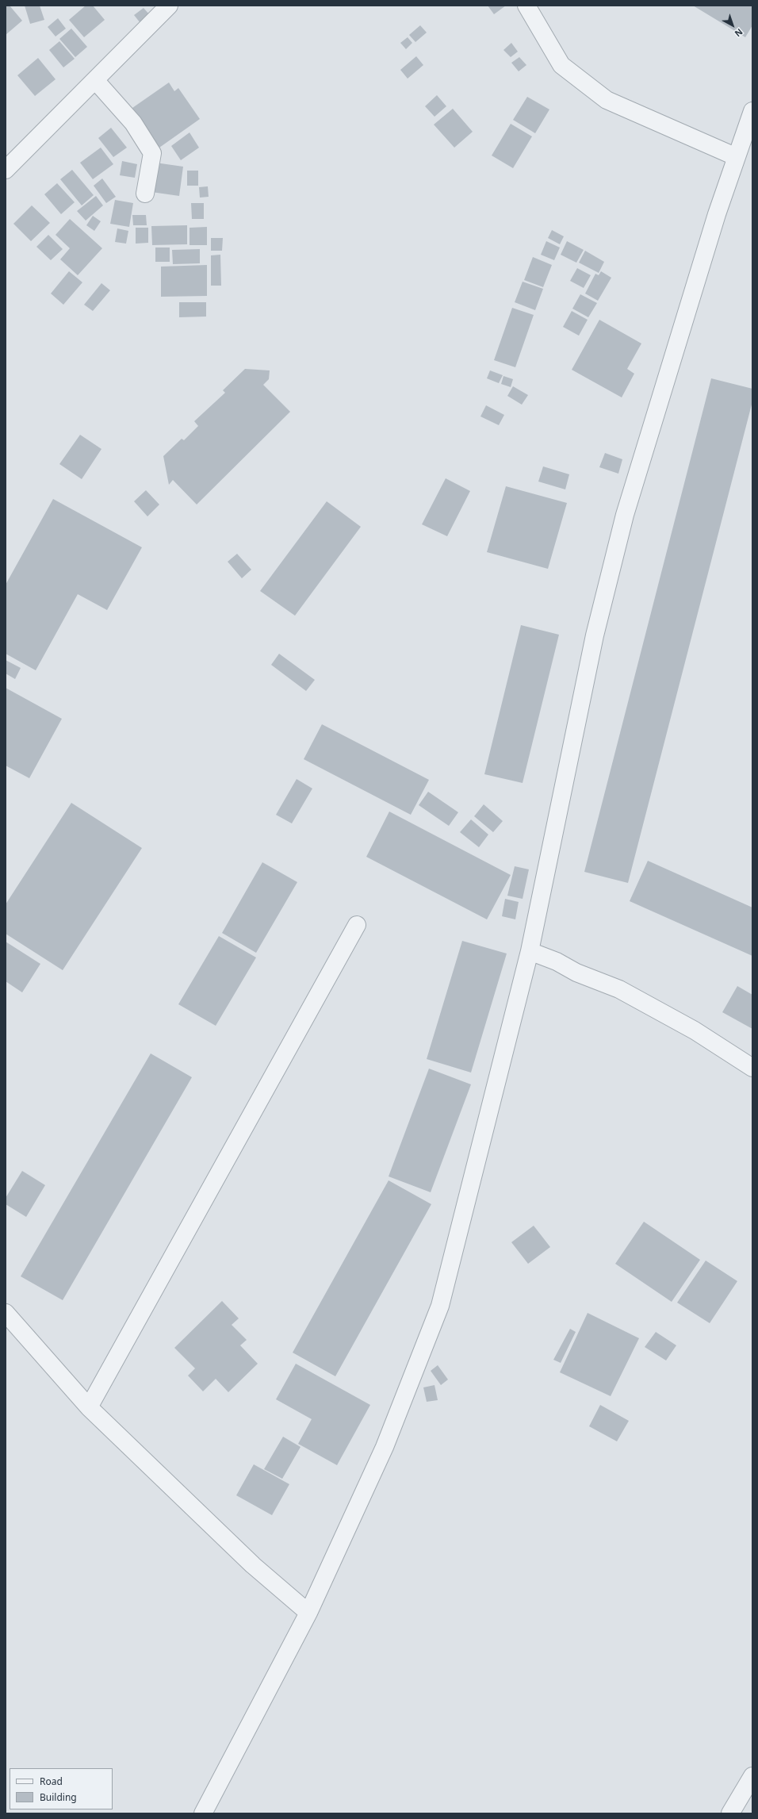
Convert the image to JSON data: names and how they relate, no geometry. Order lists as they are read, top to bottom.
{
  "legend": ["Road", "Building"],
  "north": "bottom right"
}
